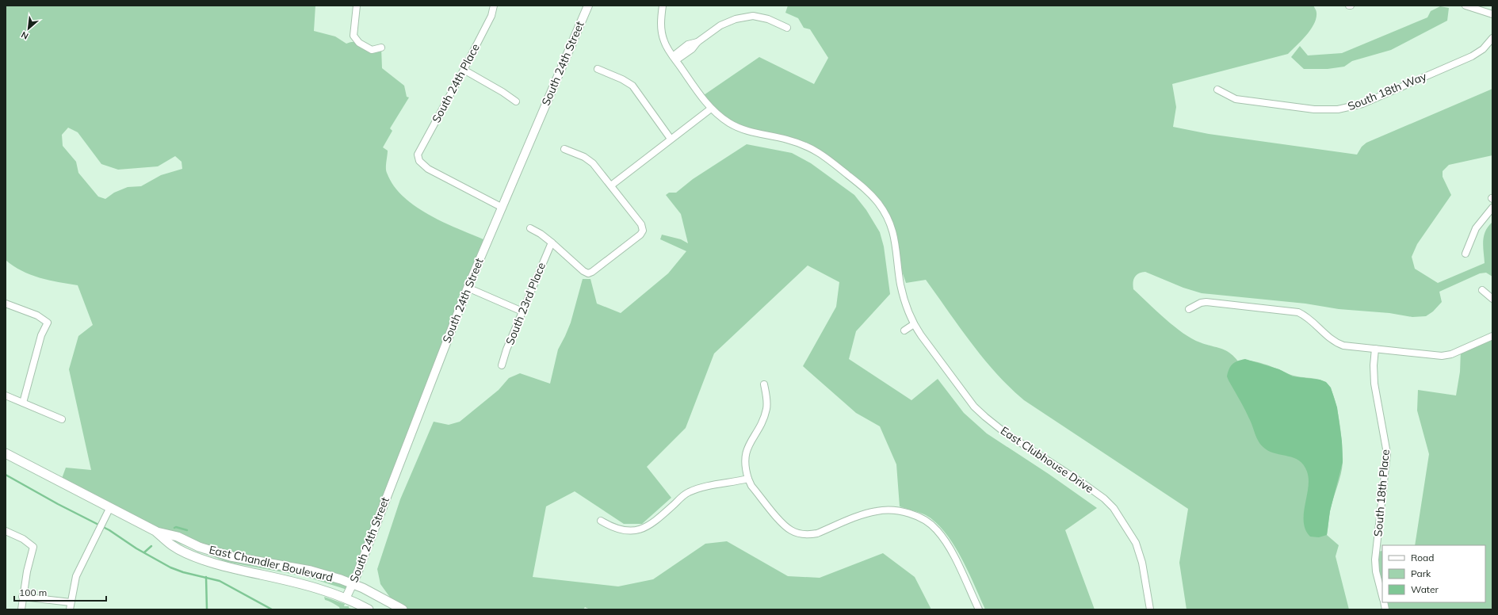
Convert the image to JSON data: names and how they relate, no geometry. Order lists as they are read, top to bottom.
{
  "streets": {
    "main road": ["East Chandler Boulevard"],
    "street": [
      "South 24th Street",
      "South 24th Place",
      "South 18th Way",
      "South 23rd Place",
      "East Clubhouse Drive",
      "South 18th Place"
    ]
  },
  "crossings": [
    ["South 24th Street", "South 24th Place"],
    ["South 24th Street", "East Chandler Boulevard"]
  ],
  "legend": ["Road", "Park", "Water"],
  "scale_bar": "100 m",
  "north": "bottom left"
}
